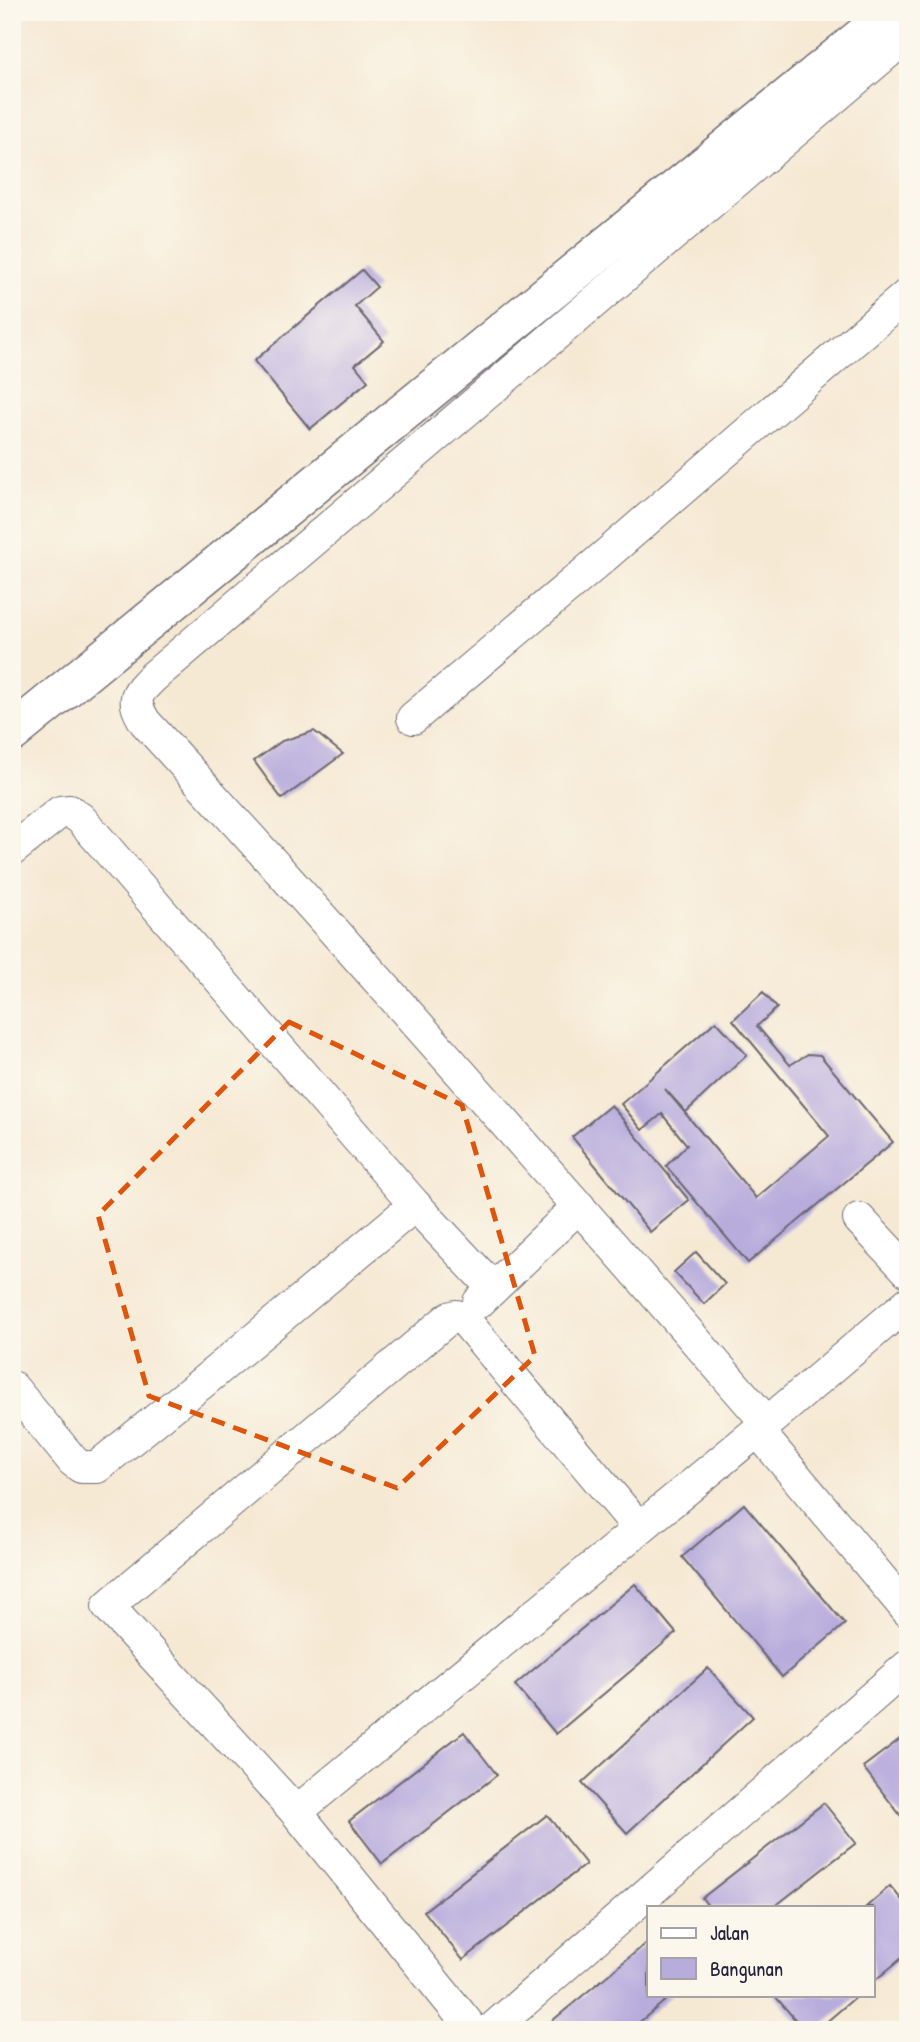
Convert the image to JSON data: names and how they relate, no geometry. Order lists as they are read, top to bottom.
{
  "legend": ["Jalan", "Bangunan"]
}
